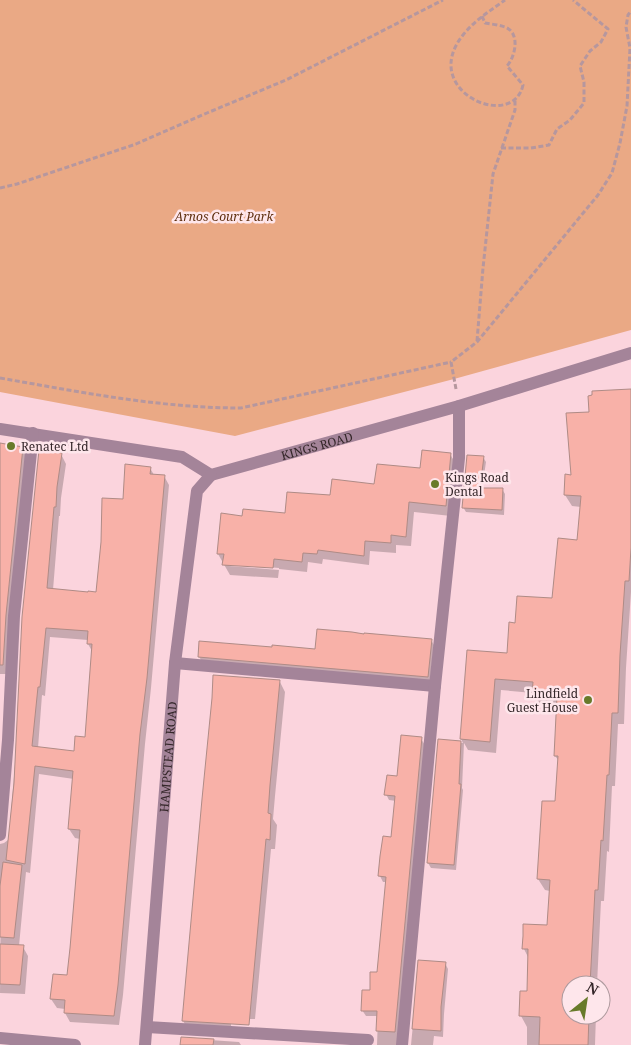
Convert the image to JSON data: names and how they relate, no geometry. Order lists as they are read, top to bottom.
{
  "streets": {
    "street": ["KINGS ROAD", "HAMPSTEAD ROAD"]
  },
  "crossings": [
    ["KINGS ROAD", "HAMPSTEAD ROAD"]
  ],
  "parks": ["Arnos Court Park"],
  "places": ["Renatec Ltd", "Kings Road Dental", "Lindfield Guest House"],
  "north": "top right"
}
